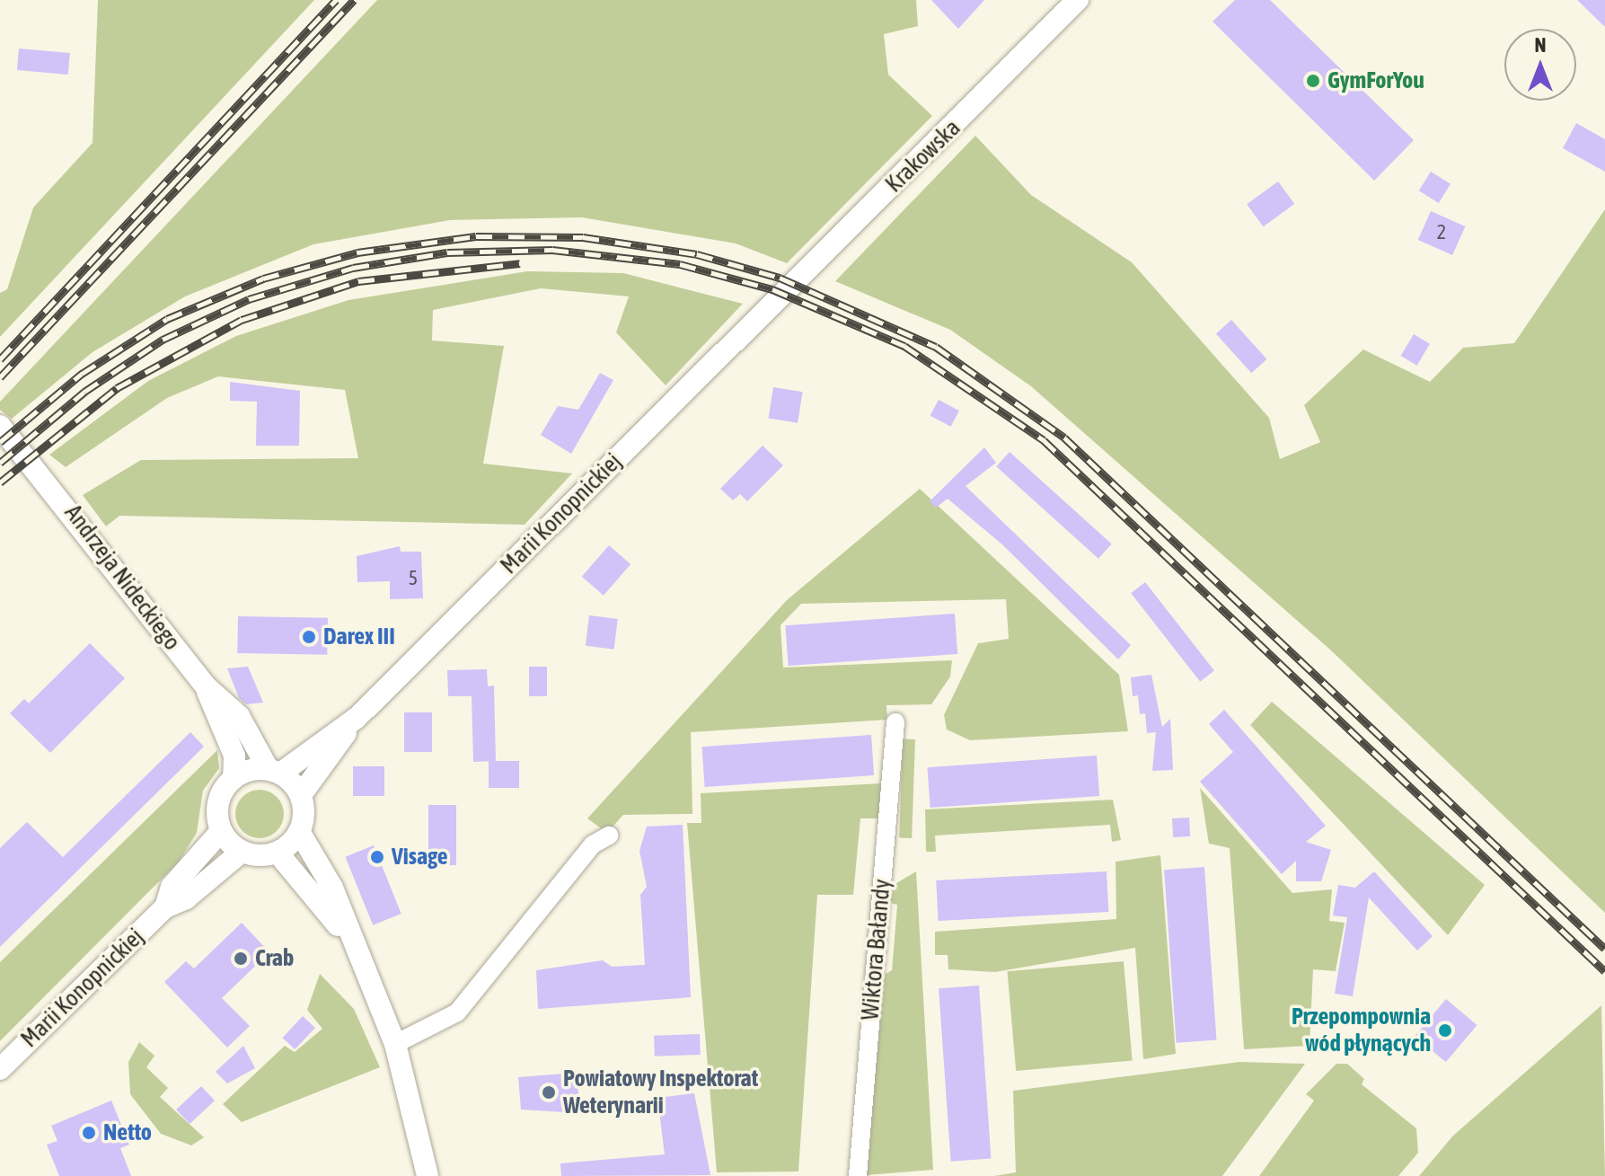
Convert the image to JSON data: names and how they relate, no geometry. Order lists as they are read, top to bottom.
{
  "streets": {
    "street": [
      "Krakowska",
      "Marii Konopnickiej",
      "Andrzeja Nideckiego",
      "Wiktora Bałandy"
    ]
  },
  "crossings": [
    ["Krakowska", "Marii Konopnickiej"],
    ["Marii Konopnickiej", "Andrzeja Nideckiego"]
  ],
  "places": [
    "GymForYou",
    "Darex III",
    "Visage",
    "Crab",
    "Przepompownia wód płynących",
    "Powiatowy Inspektorat Weterynarii",
    "Netto"
  ],
  "house_numbers": ["2", "5"],
  "north": "top"
}
